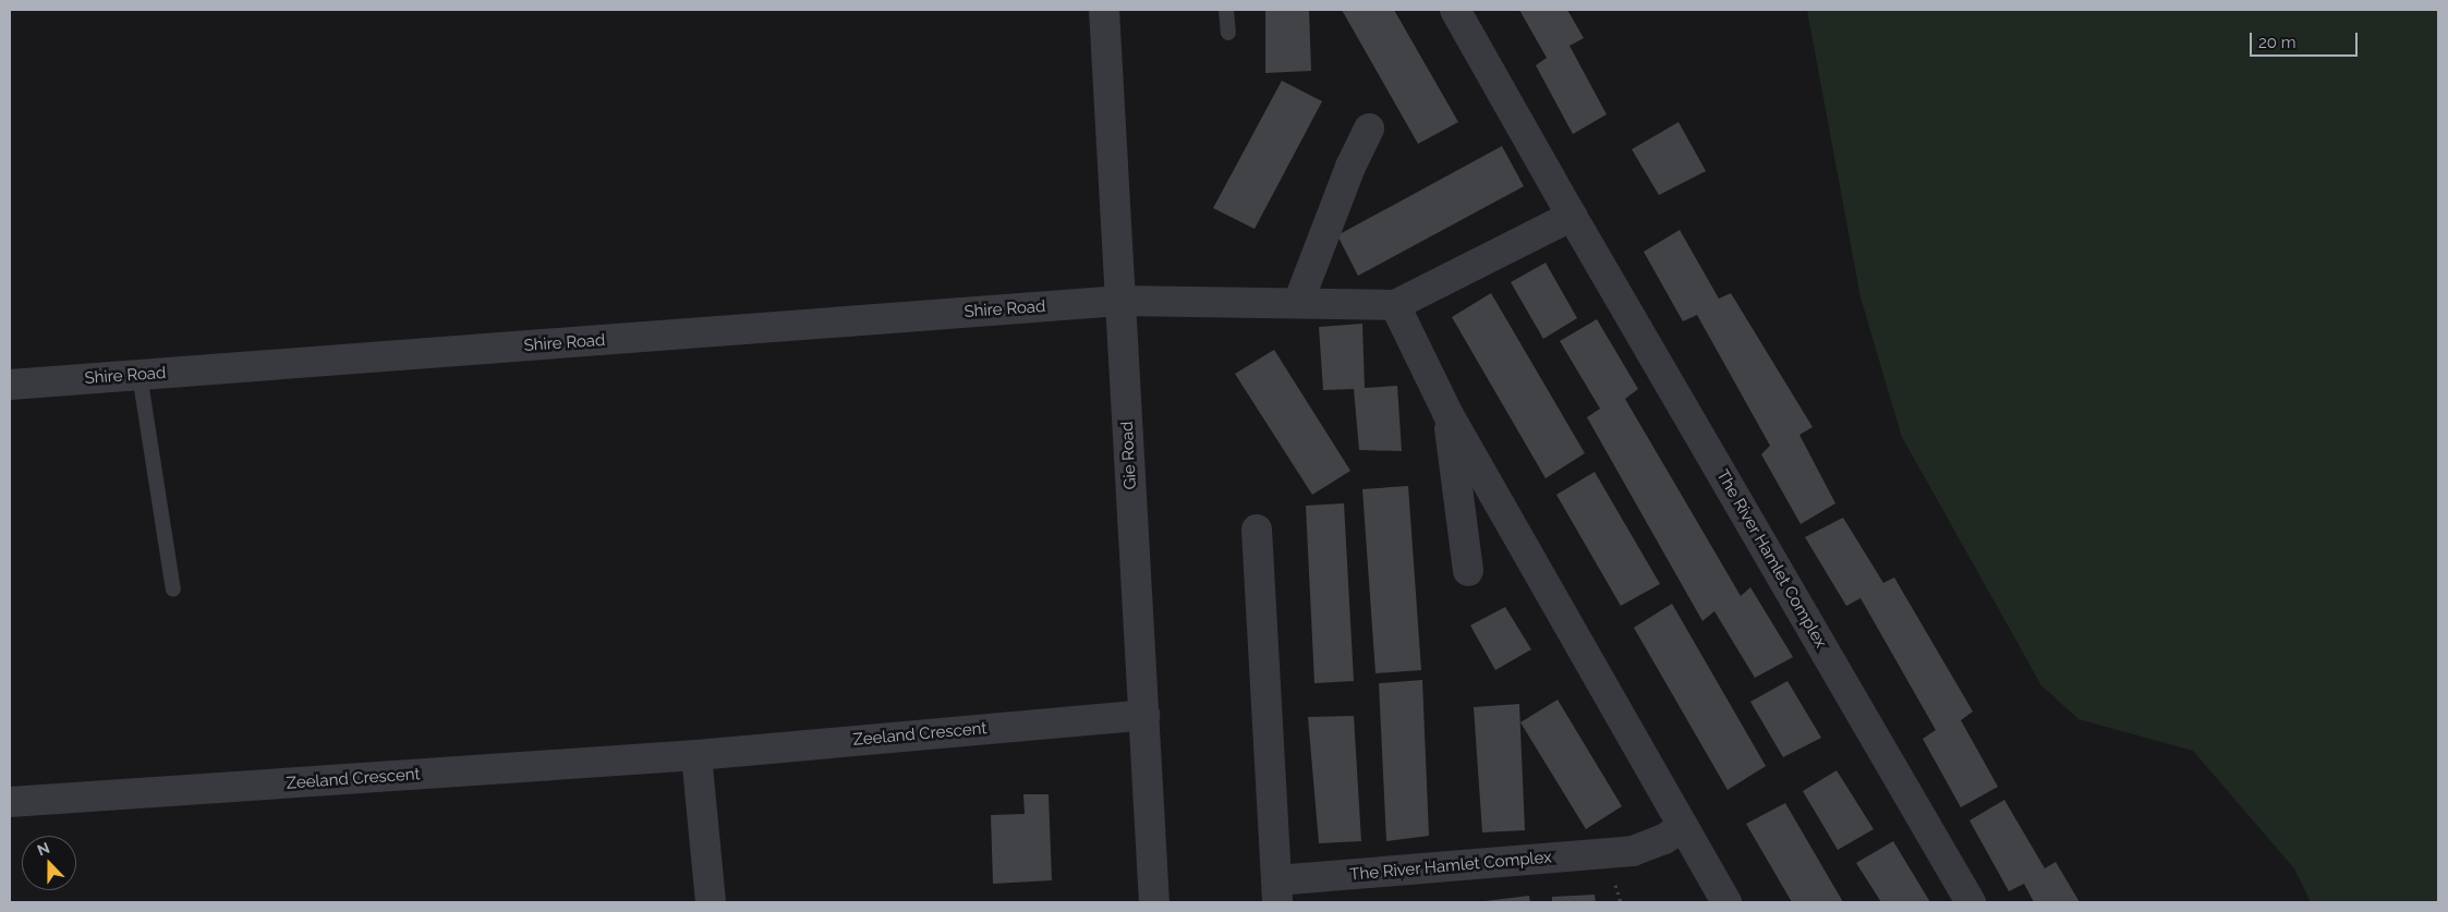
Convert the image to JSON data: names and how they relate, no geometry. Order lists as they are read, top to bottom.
{
  "streets": {
    "street": [
      "Shire Road",
      "Gie Road",
      "The River Hamlet Complex",
      "Zeeland Crescent"
    ]
  },
  "crossings": [
    ["Shire Road", "Gie Road"],
    ["Gie Road", "Zeeland Crescent"]
  ],
  "scale_bar": "20 m",
  "north": "top"
}
